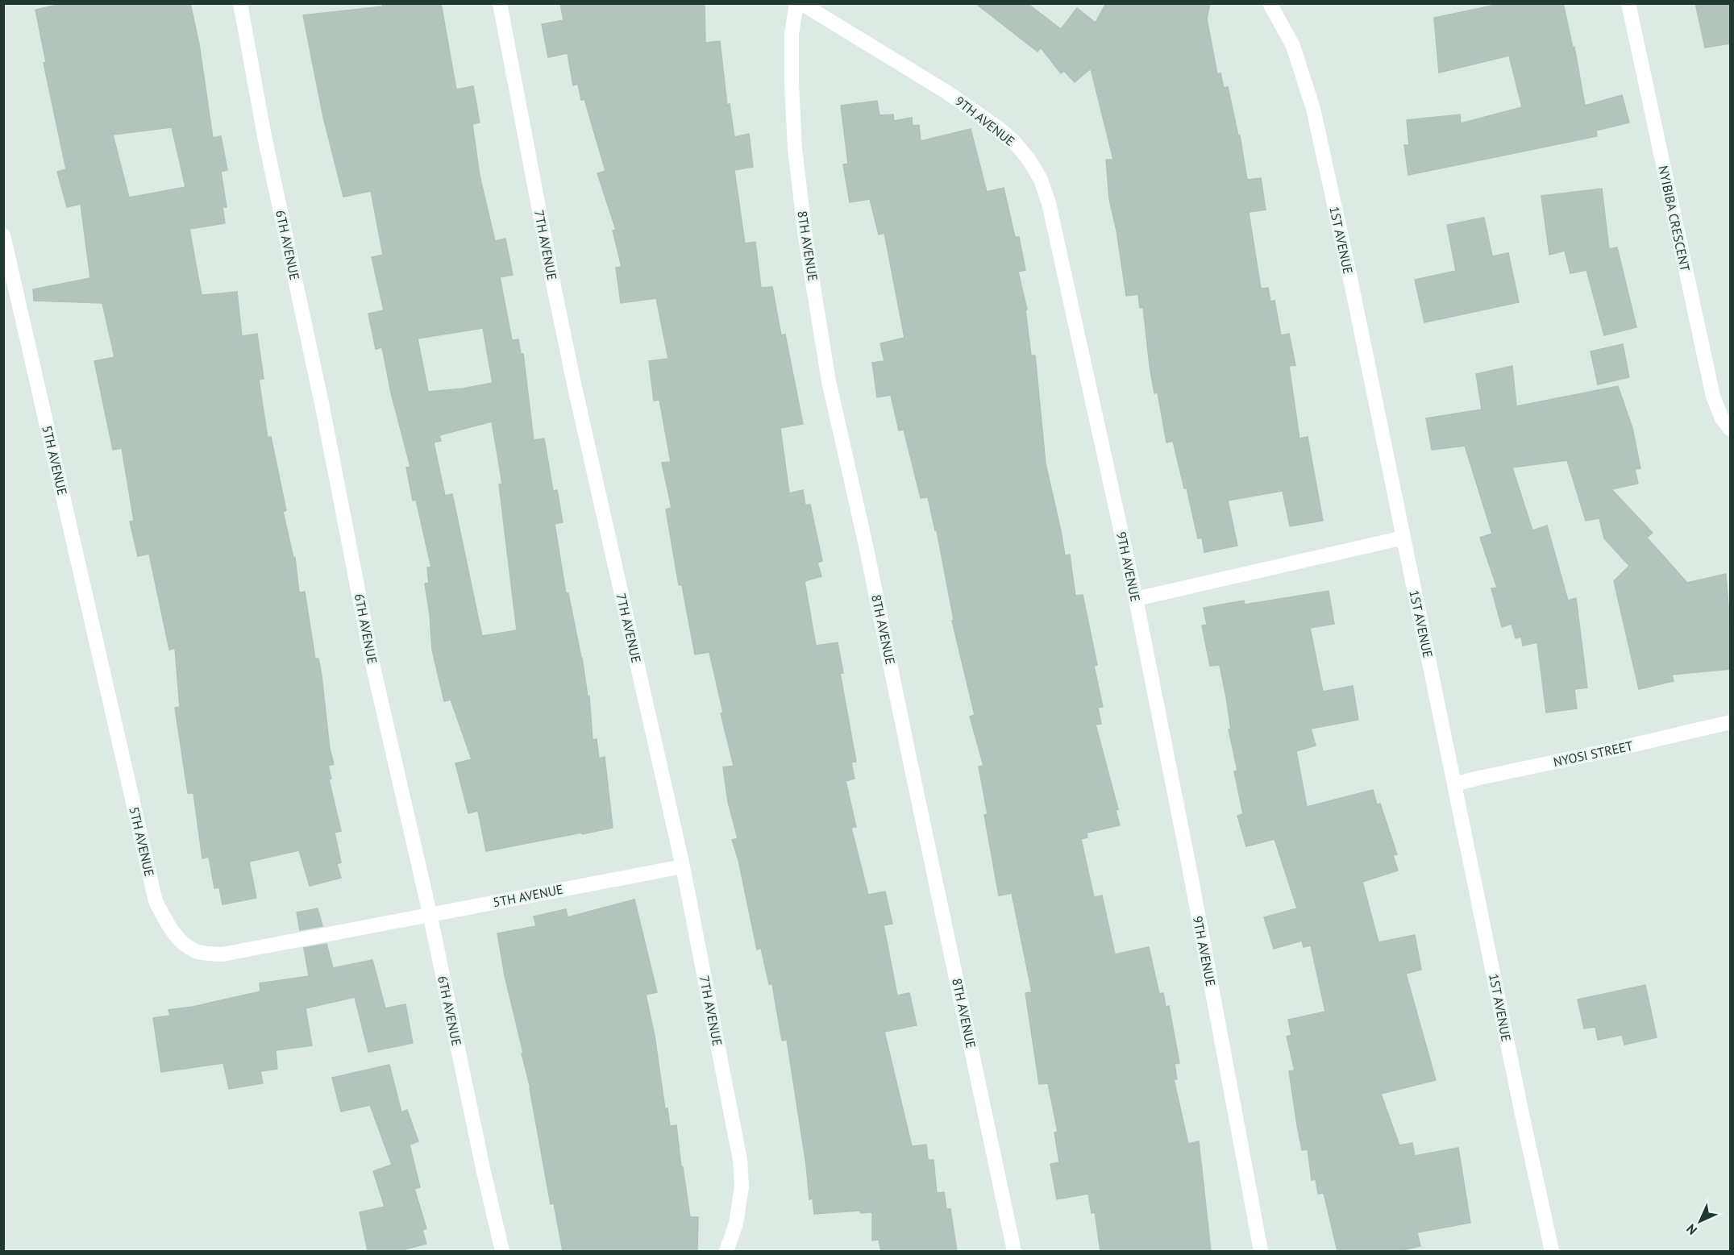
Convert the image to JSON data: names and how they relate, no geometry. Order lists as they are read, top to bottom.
{
  "streets": {
    "street": [
      "9TH AVENUE",
      "NYIBIBA CRESCENT",
      "1ST AVENUE",
      "6TH AVENUE",
      "7TH AVENUE",
      "8TH AVENUE",
      "5TH AVENUE",
      "NYOSI STREET"
    ]
  },
  "crossings": [
    ["1ST AVENUE", "NYOSI STREET"],
    ["6TH AVENUE", "5TH AVENUE"],
    ["7TH AVENUE", "5TH AVENUE"]
  ],
  "north": "bottom left"
}
